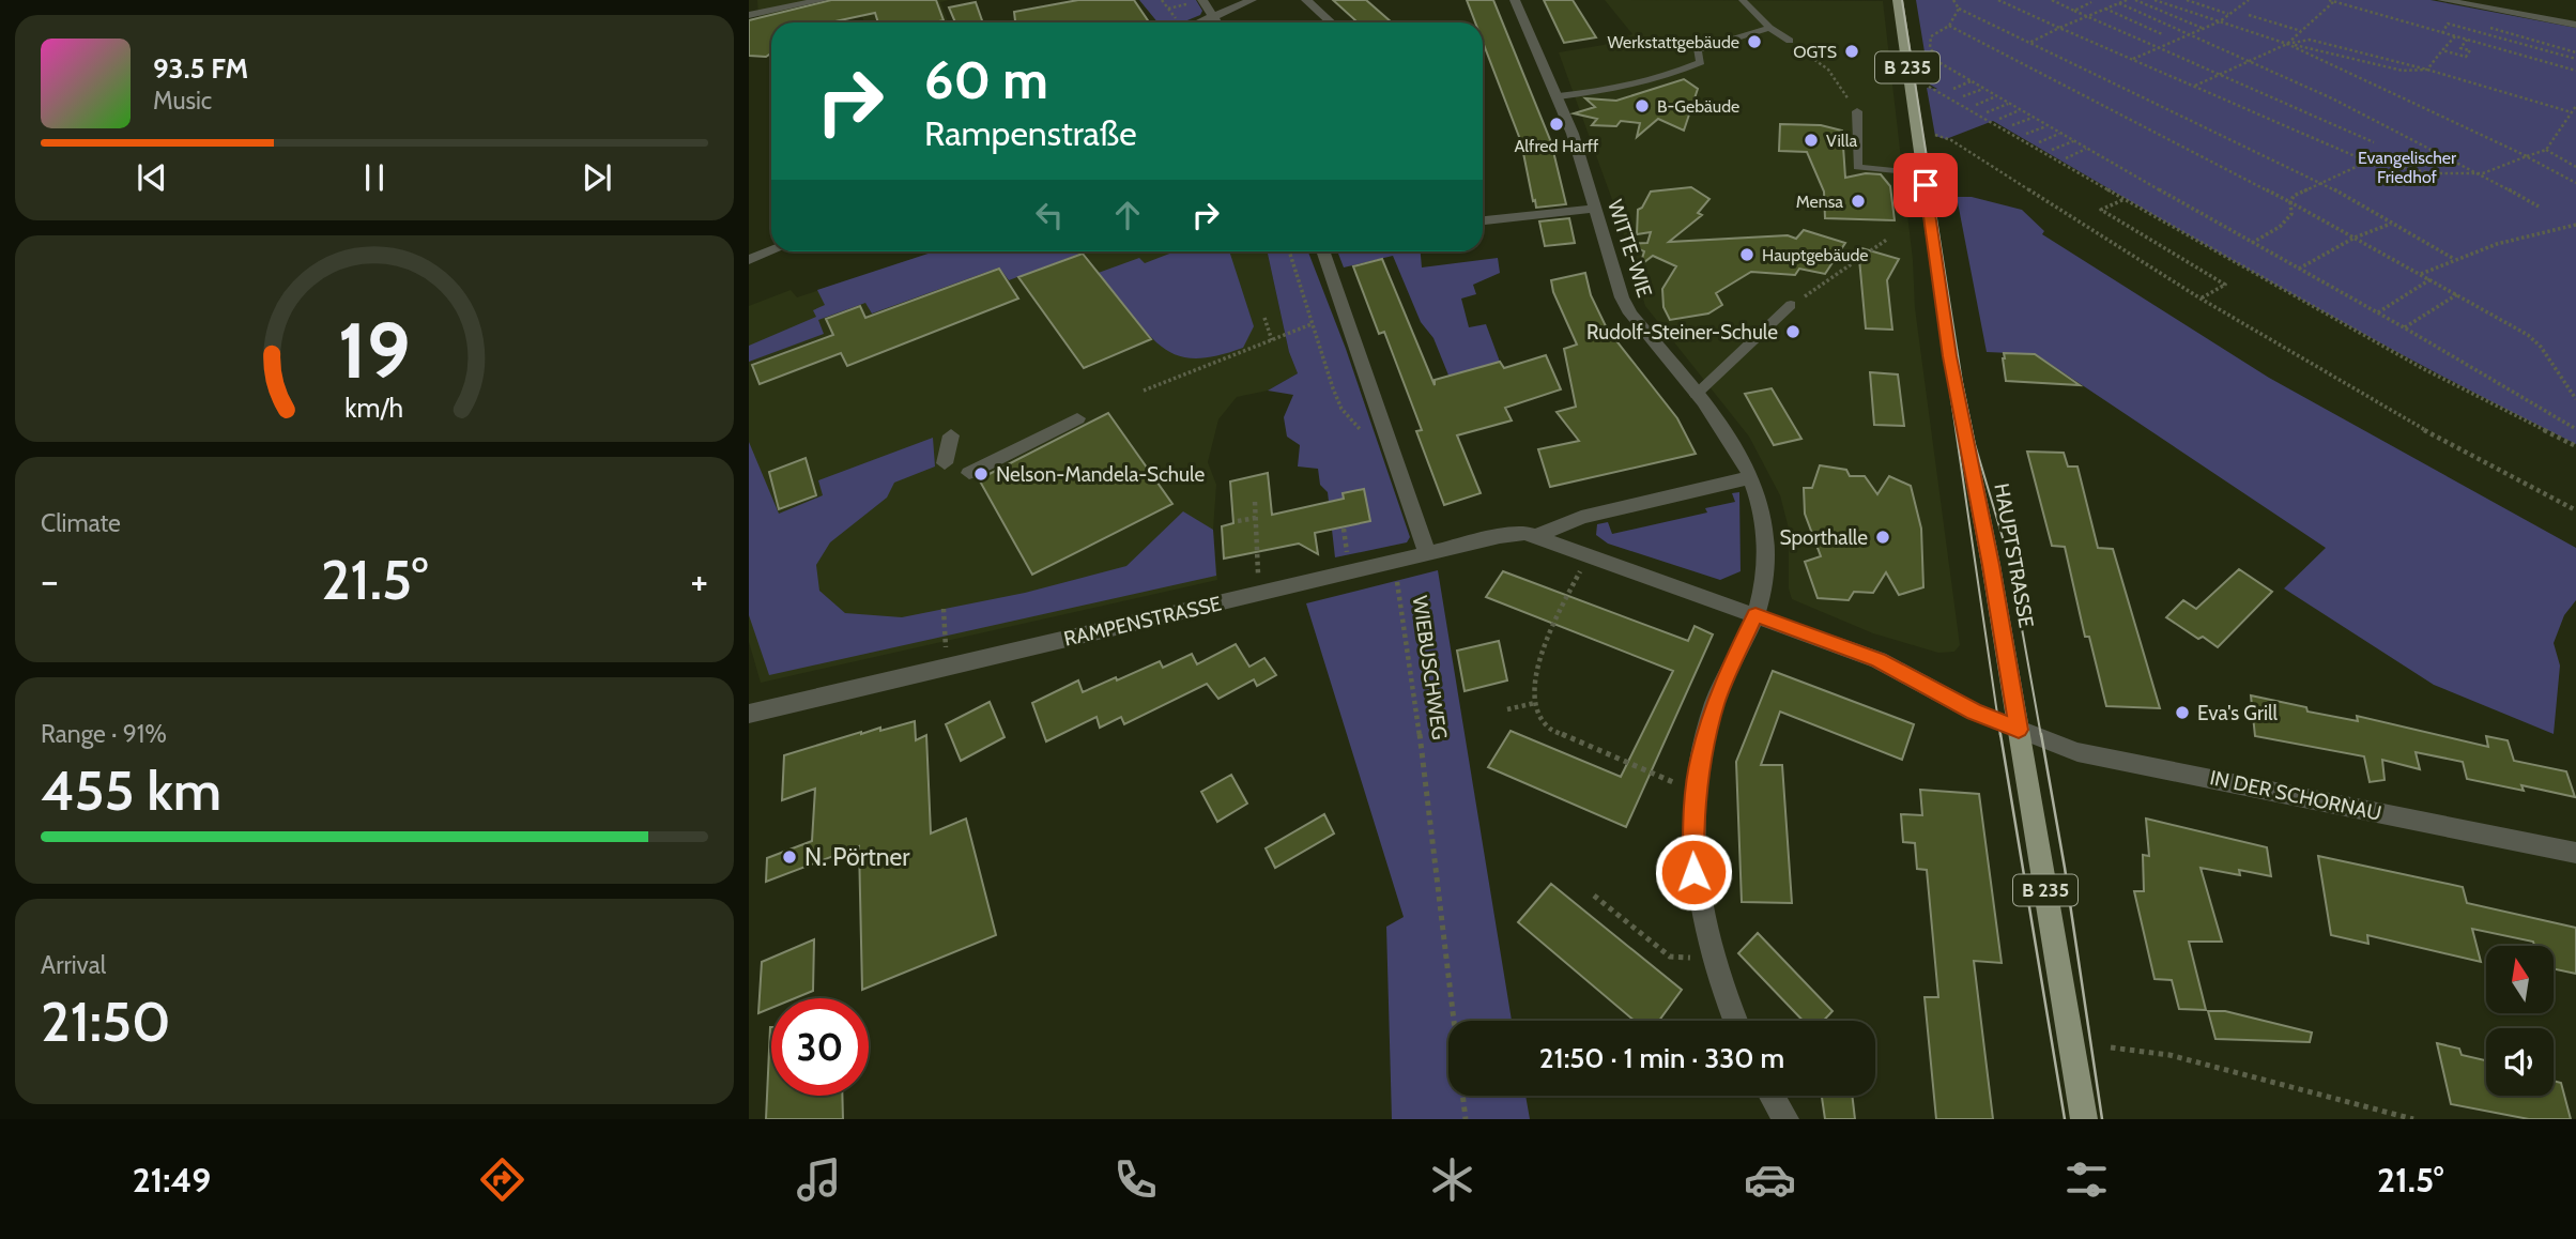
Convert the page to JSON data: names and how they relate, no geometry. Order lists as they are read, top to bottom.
{
  "streets": {
    "main road": ["B 235", "HAUPTSTRASSE"],
    "street": ["WITTE-WIE", "RAMPENSTRASSE", "IN DER SCHORNAU"],
    "path": ["WIEBUSCHWEG"]
  },
  "crossings": [
    ["WITTE-WIE", "RAMPENSTRASSE"],
    ["HAUPTSTRASSE", "RAMPENSTRASSE"],
    ["HAUPTSTRASSE", "IN DER SCHORNAU"],
    ["RAMPENSTRASSE", "WIEBUSCHWEG"],
    ["RAMPENSTRASSE", "IN DER SCHORNAU"]
  ],
  "parks": ["Evangelischer Friedhof"],
  "places": [
    "Werkstattgebäude",
    "OGTS",
    "B-Gebäude",
    "Alfred Harff",
    "Villa",
    "Mensa",
    "Hauptgebäude",
    "Rudolf-Steiner-Schule",
    "Nelson-Mandela-Schule",
    "Sporthalle",
    "Eva's Grill",
    "N. Pörtner"
  ],
  "north": "top",
  "page": {
    "turn": ["60 m", "Rampenstraße"],
    "song": ["93.5 FM", "Music"],
    "tile": [
      "Climate",
      ["Range · 91%", "455 km"],
      ["Arrival", "21:50"]
    ],
    "heat": ["−", "21.5°", "+"],
    "limit": "30",
    "trip": "21:50 · 1 min · 330 m",
    "tabs": ["21:49", "21.5°"],
    "gauge": ["19", "km/h"]
  }
}
